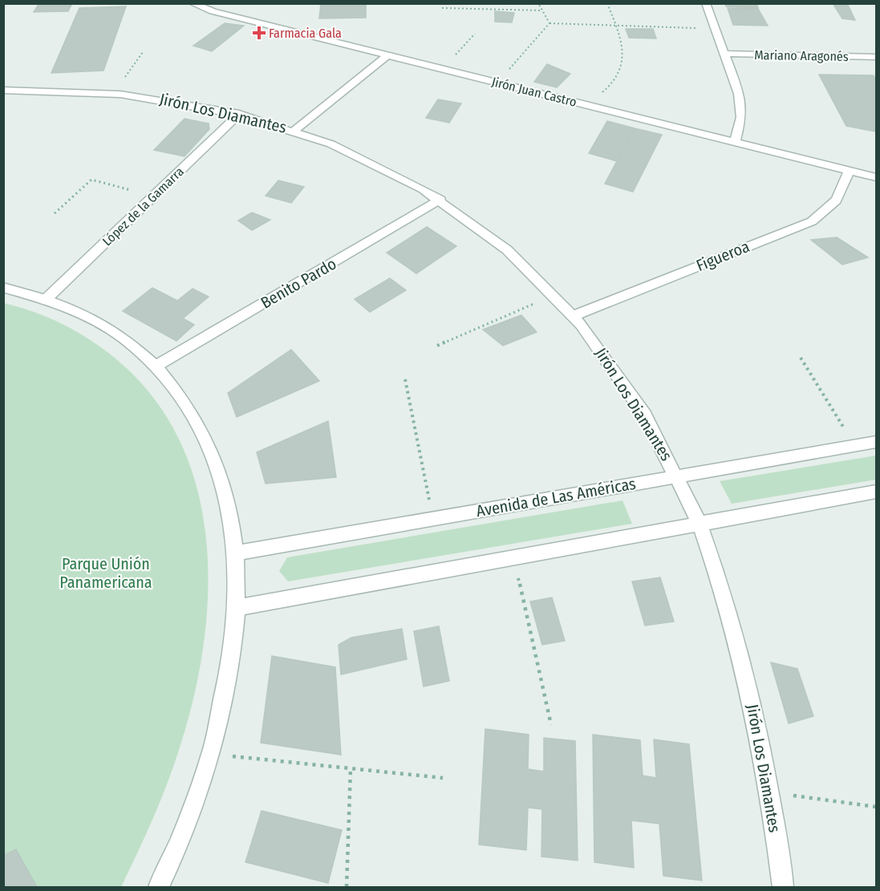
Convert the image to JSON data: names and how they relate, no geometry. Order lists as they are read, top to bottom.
{
  "streets": {
    "street": [
      "Mariano Aragonés",
      "Jirón Juan Castro",
      "Jirón Los Diamantes",
      "López de la Gamarra",
      "Figueroa",
      "Benito Pardo",
      "Avenida de Las Américas"
    ]
  },
  "crossings": [
    ["Jirón Juan Castro", "Figueroa"],
    ["Jirón Los Diamantes", "López de la Gamarra"],
    ["Jirón Los Diamantes", "Figueroa"],
    ["Jirón Los Diamantes", "Benito Pardo"],
    ["Jirón Los Diamantes", "Avenida de Las Américas"]
  ],
  "parks": ["Parque Unión Panamericana"],
  "places": {
    "health": ["Farmacia Gala"]
  }
}
